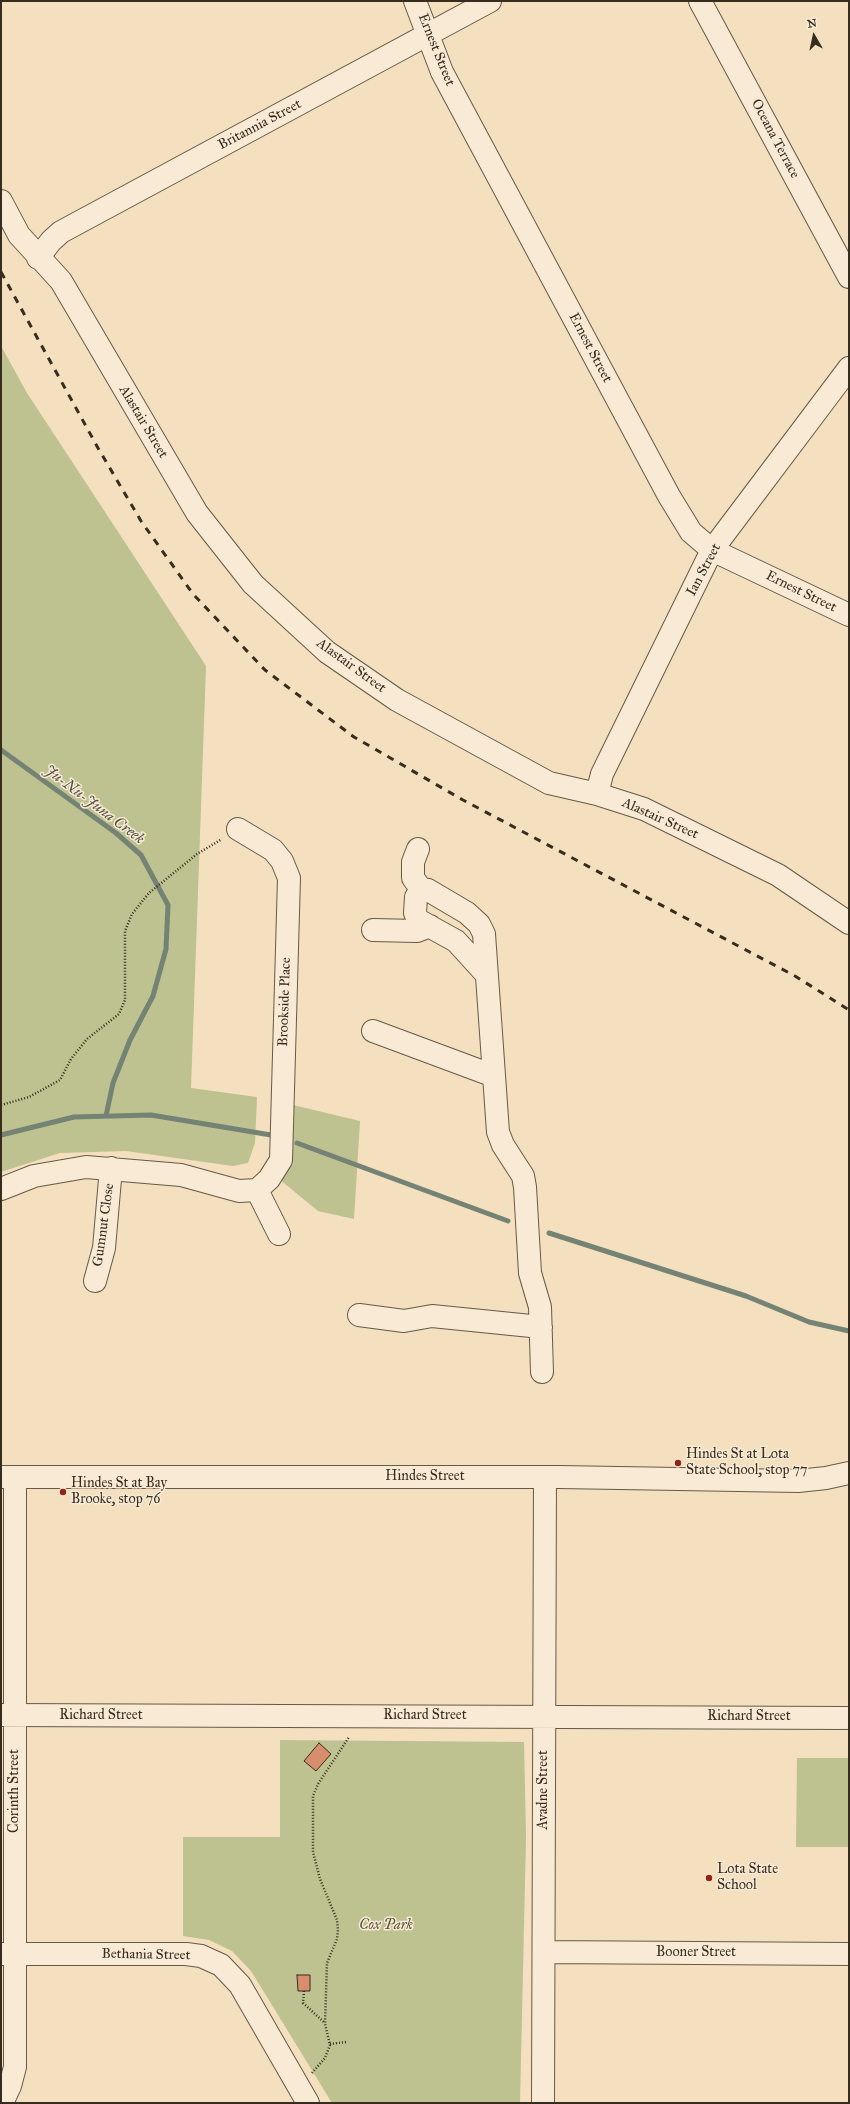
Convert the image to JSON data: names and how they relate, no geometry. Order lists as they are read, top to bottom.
{
  "streets": {
    "street": [
      "Ernest Street",
      "Britannia Street",
      "Oceana Terrace",
      "Alastair Street",
      "Ian Street",
      "Brookside Place",
      "Gumnut Close",
      "Hindes Street",
      "Richard Street",
      "Avadne Street",
      "Corinth Street",
      "Booner Street",
      "Bethania Street"
    ]
  },
  "crossings": [
    ["Ernest Street", "Britannia Street"],
    ["Ernest Street", "Ian Street"],
    ["Britannia Street", "Alastair Street"],
    ["Alastair Street", "Ian Street"],
    ["Hindes Street", "Avadne Street"],
    ["Hindes Street", "Corinth Street"],
    ["Richard Street", "Avadne Street"],
    ["Richard Street", "Corinth Street"],
    ["Avadne Street", "Booner Street"],
    ["Corinth Street", "Bethania Street"]
  ],
  "water": ["Ju-Nu-Juna Creek"],
  "parks": ["Cox Park"],
  "places": ["Hindes St at Lota State School, stop 77", "Hindes St at Bay Brooke, stop 76", "Lota State School"],
  "north": "top"
}
